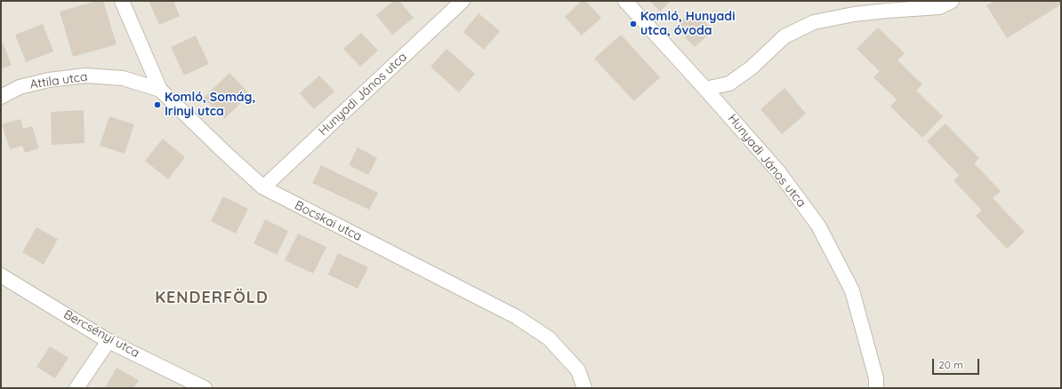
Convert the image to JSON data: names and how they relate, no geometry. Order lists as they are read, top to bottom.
{
  "streets": {
    "street": [
      "Attila utca",
      "Hunyadi János utca",
      "Bocskai utca",
      "Bercsényi utca"
    ]
  },
  "crossings": [
    ["Attila utca", "Bocskai utca"],
    ["Hunyadi János utca", "Bocskai utca"]
  ],
  "districts": ["KENDERFÖLD"],
  "places": ["Komló, Hunyadi utca, óvoda", "Komló, Somág, Irinyi utca"],
  "scale_bar": "20 m"
}
